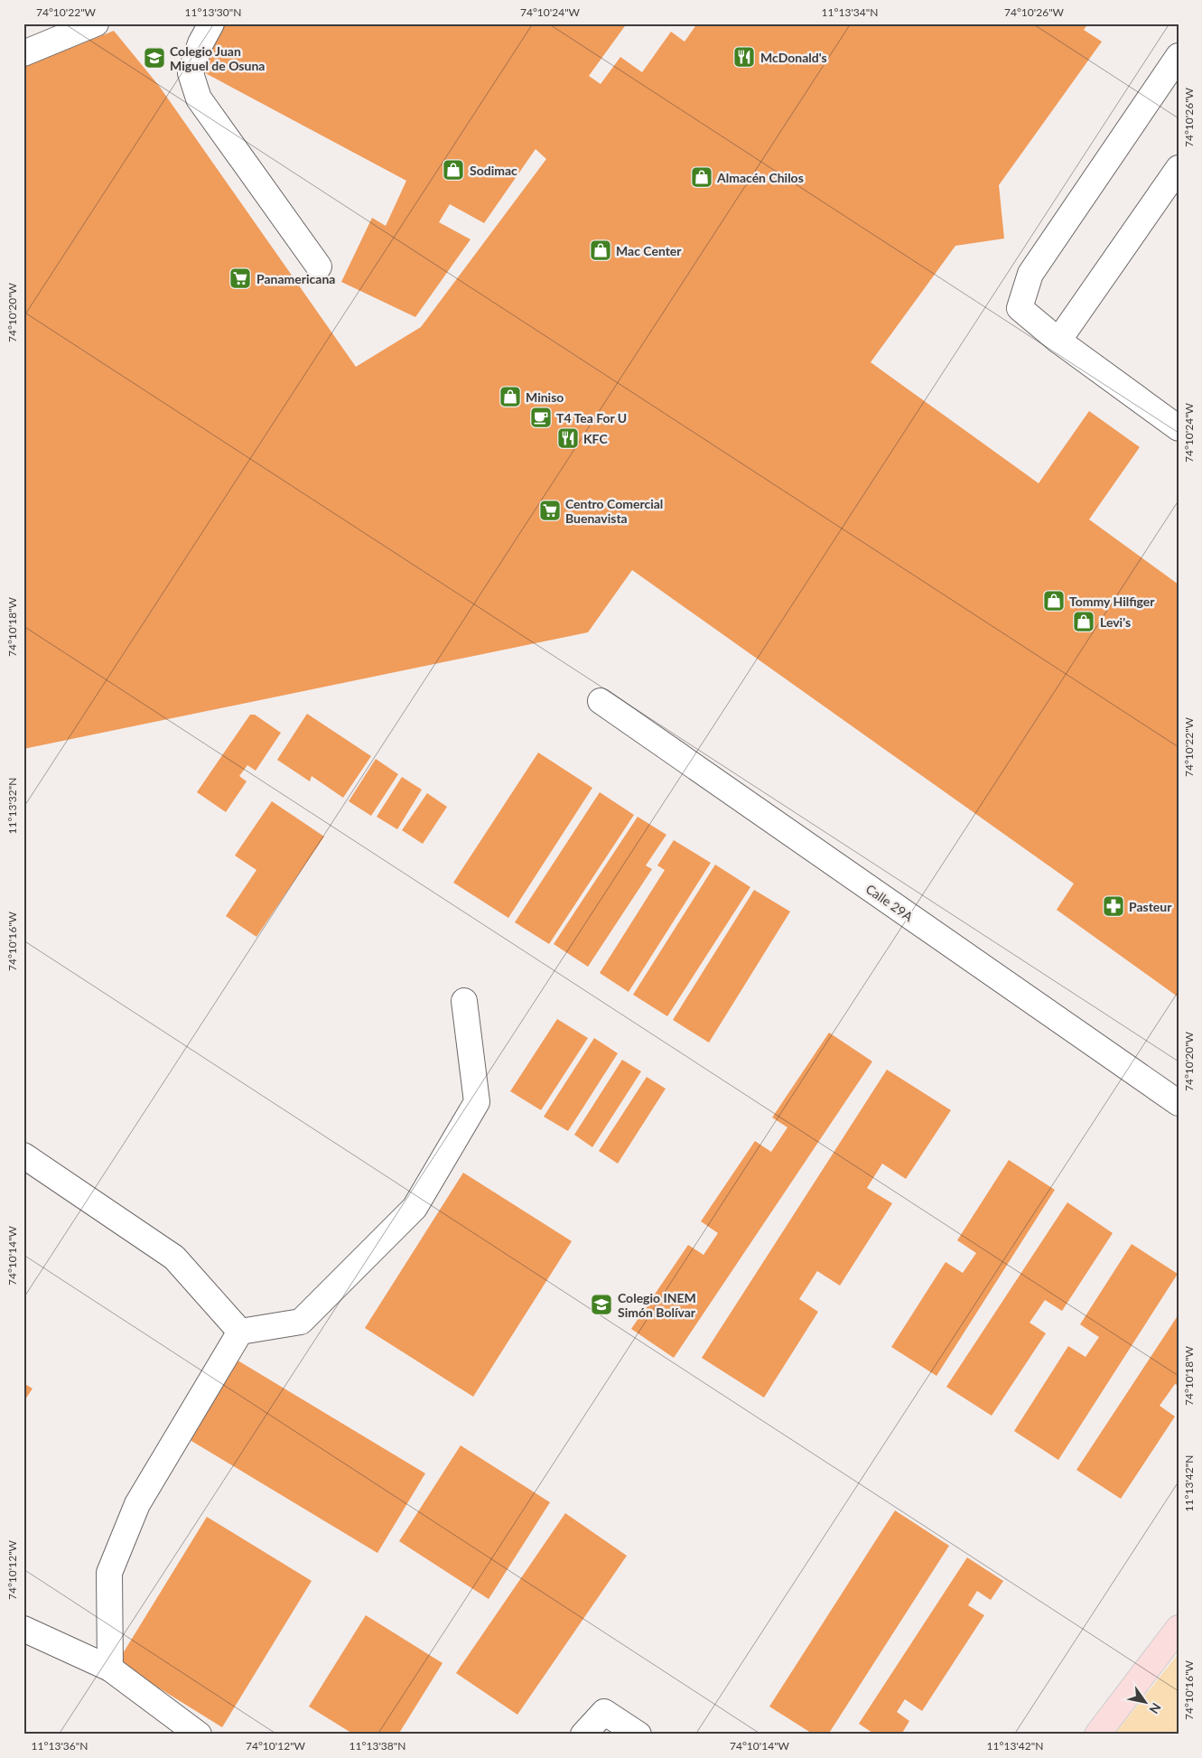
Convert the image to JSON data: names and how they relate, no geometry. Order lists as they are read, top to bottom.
{
  "streets": {
    "street": ["Calle 29A"]
  },
  "places": {
    "restaurant": ["McDonald's", "KFC"],
    "school or university": ["Colegio Juan Miguel de Osuna", "Colegio INEM Simón Bolívar"],
    "shop": [
      "Sodimac",
      "Almacén Chilos",
      "Mac Center",
      "Miniso",
      "Tommy Hilfiger",
      "Levi's"
    ],
    "supermarket": ["Panamericana", "Centro Comercial Buenavista"],
    "cafe": ["T4 Tea For U"],
    "pharmacy": ["Pasteur"]
  },
  "north": "bottom right",
  "coordinates": [
    "74°10'22\"W",
    "11°13'30\"N",
    "74°10'24\"W",
    "11°13'34\"N",
    "74°10'26\"W",
    "74°10'20\"W",
    "74°10'18\"W",
    "11°13'32\"N",
    "74°10'16\"W",
    "74°10'14\"W",
    "11°13'42\"N",
    "74°10'12\"W",
    "11°13'36\"N",
    "11°13'38\"N"
  ]
}
